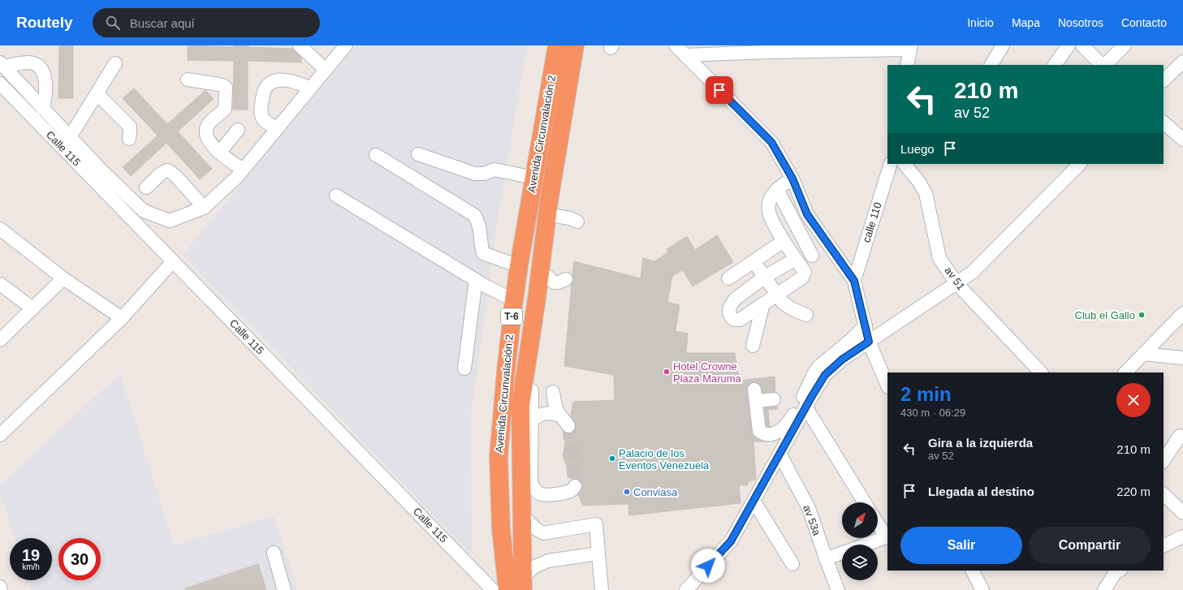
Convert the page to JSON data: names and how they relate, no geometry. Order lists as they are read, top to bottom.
{
  "streets": {
    "highway": ["Avenida Circunvalación 2", "T-6"],
    "street": [
      "Calle 115",
      "calle 110",
      "av 51",
      "av 53a"
    ]
  },
  "places": [
    "Club el Gallo",
    "Hotel Crowne Plaza Maruma",
    "Palacio de los Eventos Venezuela",
    "Conviasa"
  ],
  "north": "top right",
  "page": {
    "header": "Routely",
    "search": "Buscar aquí",
    "nav": [
      "Inicio",
      "Mapa",
      "Nosotros",
      "Contacto"
    ],
    "turn": ["210 m", "av 52"],
    "then": "Luego",
    "heading": ["2 min", "430 m · 06:29"],
    "list": [
      {
        "name": "Gira a la izquierda",
        "note": "av 52",
        "value": "210 m"
      },
      {
        "name": "Llegada al destino",
        "value": "220 m"
      }
    ],
    "buttons": ["Salir", "Compartir"],
    "speed": "19 km/h",
    "limit": "30"
  }
}
